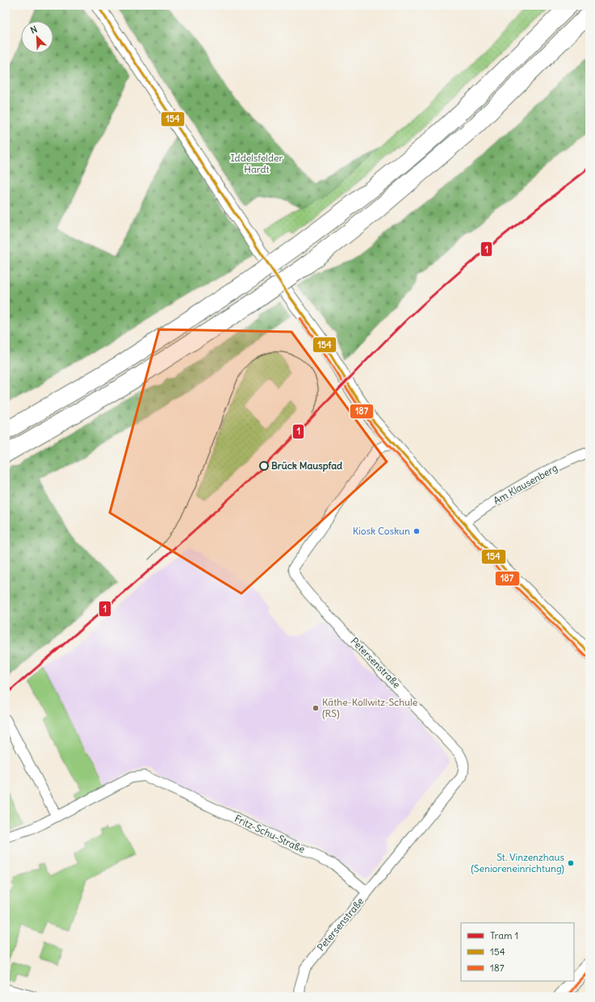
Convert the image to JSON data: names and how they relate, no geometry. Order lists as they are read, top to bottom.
{
  "streets": {
    "street": ["Am Klausenberg", "Petersenstraße", "Fritz-Schu-Straße"]
  },
  "crossings": [
    ["Petersenstraße", "Fritz-Schu-Straße"]
  ],
  "parks": ["Iddelsfelder Hardt"],
  "places": [
    "Brück Mauspfad",
    "Kiosk Coskun",
    "Käthe-Kollwitz-Schule (RS)",
    "St. Vinzenzhaus (Senioreneinrichtung)"
  ],
  "lines": ["transit line 154", "tram line 1", "transit line 187"],
  "legend": ["Tram 1", "154", "187"],
  "north": "top left"
}
